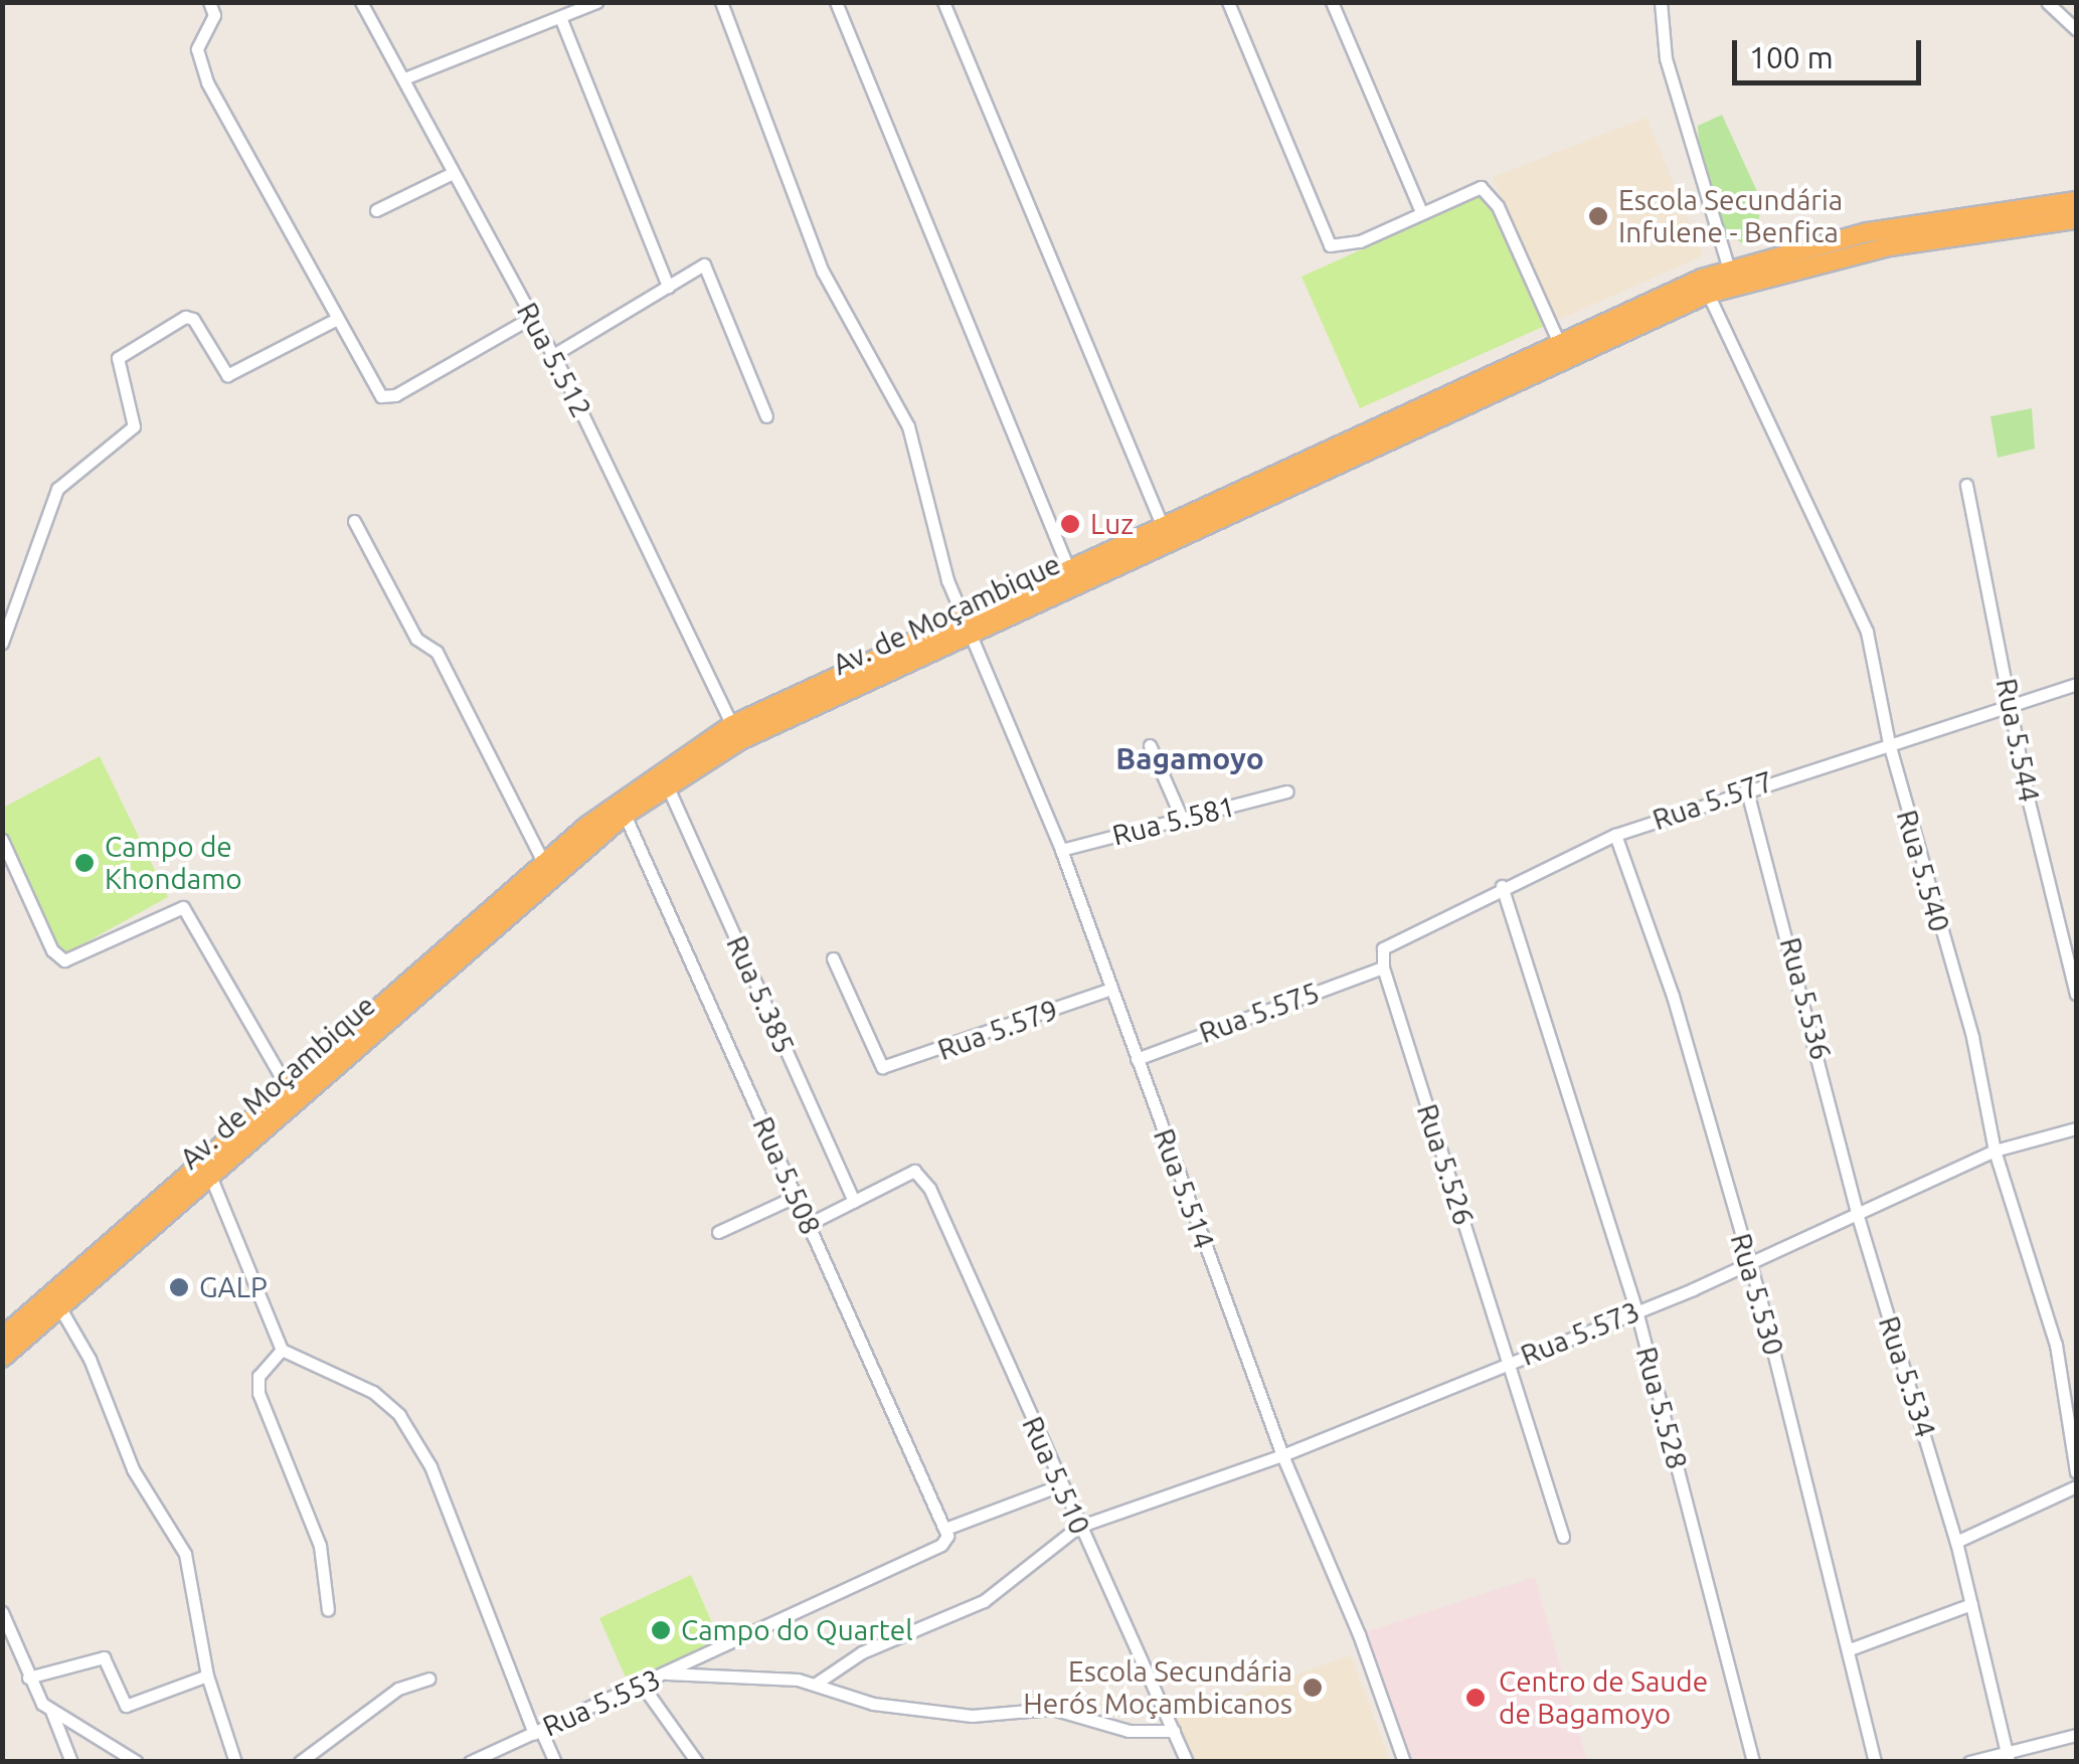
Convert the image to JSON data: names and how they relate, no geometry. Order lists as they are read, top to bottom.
{
  "streets": {
    "highway": ["Av. de Moçambique"],
    "street": [
      "Rua 5.512",
      "Rua 5.544",
      "Rua 5.577",
      "Rua 5.581",
      "Rua 5.540",
      "Rua 5.385",
      "Rua 5.536",
      "Rua 5.575",
      "Rua 5.579",
      "Rua 5.526",
      "Rua 5.508",
      "Rua 5.514",
      "Rua 5.530",
      "Rua 5.573",
      "Rua 5.534",
      "Rua 5.528",
      "Rua 5.510",
      "Rua 5.553"
    ]
  },
  "crossings": [
    ["Rua 5.512", "Av. de Moçambique"],
    ["Av. de Moçambique", "Rua 5.540"],
    ["Av. de Moçambique", "Rua 5.385"],
    ["Av. de Moçambique", "Rua 5.508"],
    ["Av. de Moçambique", "Rua 5.514"],
    ["Rua 5.544", "Rua 5.577"],
    ["Rua 5.577", "Rua 5.540"],
    ["Rua 5.577", "Rua 5.536"],
    ["Rua 5.577", "Rua 5.575"],
    ["Rua 5.577", "Rua 5.526"],
    ["Rua 5.577", "Rua 5.530"],
    ["Rua 5.577", "Rua 5.528"],
    ["Rua 5.581", "Rua 5.514"],
    ["Rua 5.540", "Rua 5.573"],
    ["Rua 5.385", "Rua 5.510"],
    ["Rua 5.536", "Rua 5.573"],
    ["Rua 5.536", "Rua 5.534"],
    ["Rua 5.575", "Rua 5.526"],
    ["Rua 5.575", "Rua 5.514"],
    ["Rua 5.579", "Rua 5.514"],
    ["Rua 5.526", "Rua 5.573"],
    ["Rua 5.508", "Rua 5.553"],
    ["Rua 5.514", "Rua 5.573"],
    ["Rua 5.530", "Rua 5.573"],
    ["Rua 5.573", "Rua 5.534"],
    ["Rua 5.573", "Rua 5.528"],
    ["Rua 5.573", "Rua 5.510"],
    ["Rua 5.510", "Rua 5.553"]
  ],
  "districts": ["Bagamoyo"],
  "places": [
    "Escola Secundária Infulene - Benfica",
    "Luz",
    "Campo de Khondamo",
    "GALP",
    "Campo do Quartel",
    "Escola Secundária Herós Moçambicanos",
    "Centro de Saude de Bagamoyo"
  ],
  "scale_bar": "100 m"
}
